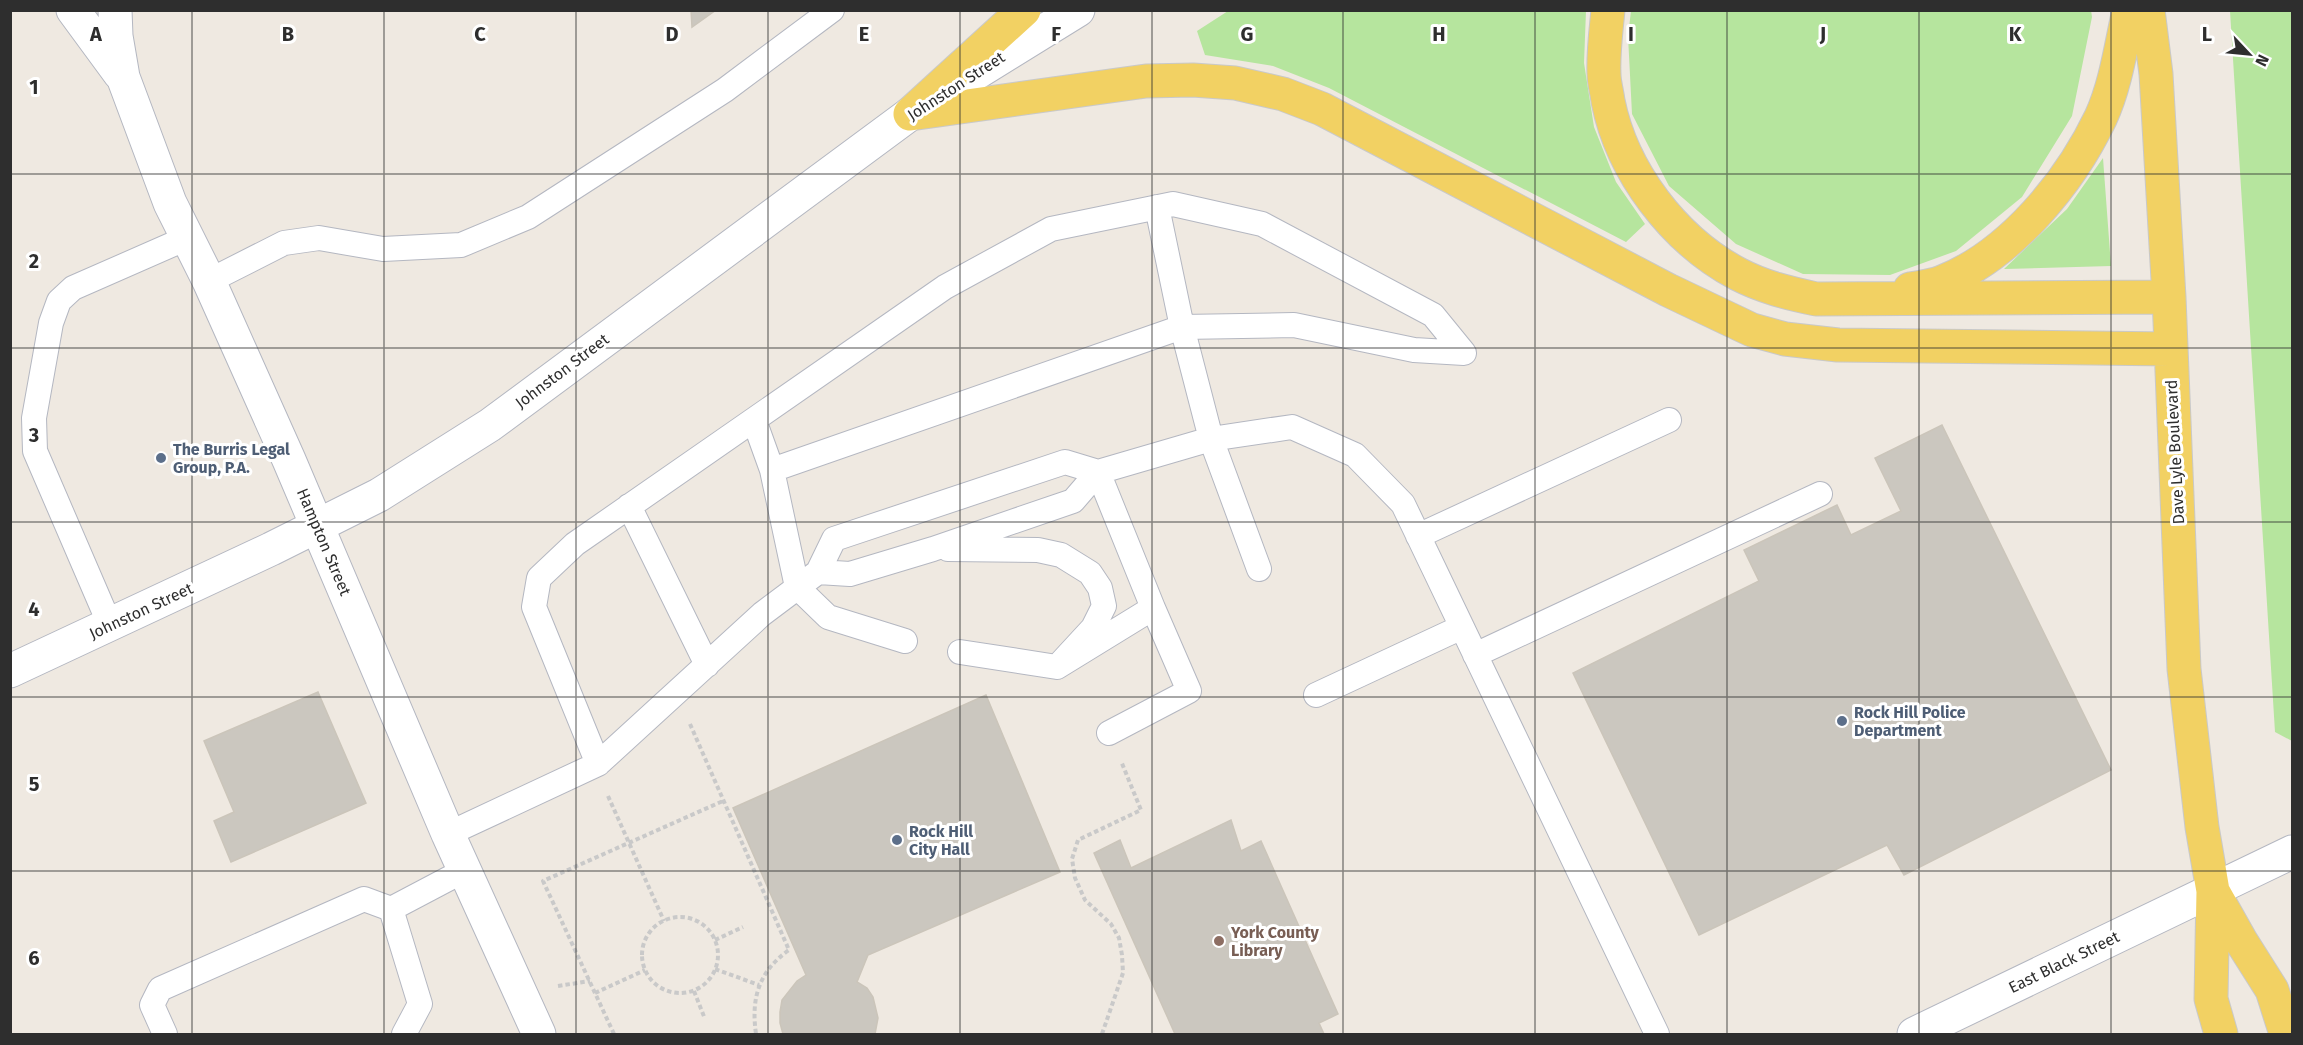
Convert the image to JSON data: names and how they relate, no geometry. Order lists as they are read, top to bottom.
{
  "streets": {
    "main road": [
      "Johnston Street",
      "Dave Lyle Boulevard",
      "Hampton Street",
      "East Black Street"
    ]
  },
  "crossings": [
    ["Johnston Street", "Hampton Street"],
    ["Dave Lyle Boulevard", "East Black Street"]
  ],
  "places": [
    "The Burris Legal Group, P.A.",
    "Rock Hill Police Department",
    "Rock Hill City Hall",
    "York County Library"
  ],
  "north": "bottom right",
  "grid": {
    "columns": [
      "A",
      "B",
      "C",
      "D",
      "E",
      "F",
      "G",
      "H",
      "I",
      "J",
      "K",
      "L"
    ],
    "rows": [
      "1",
      "2",
      "3",
      "4",
      "5",
      "6"
    ]
  }
}
